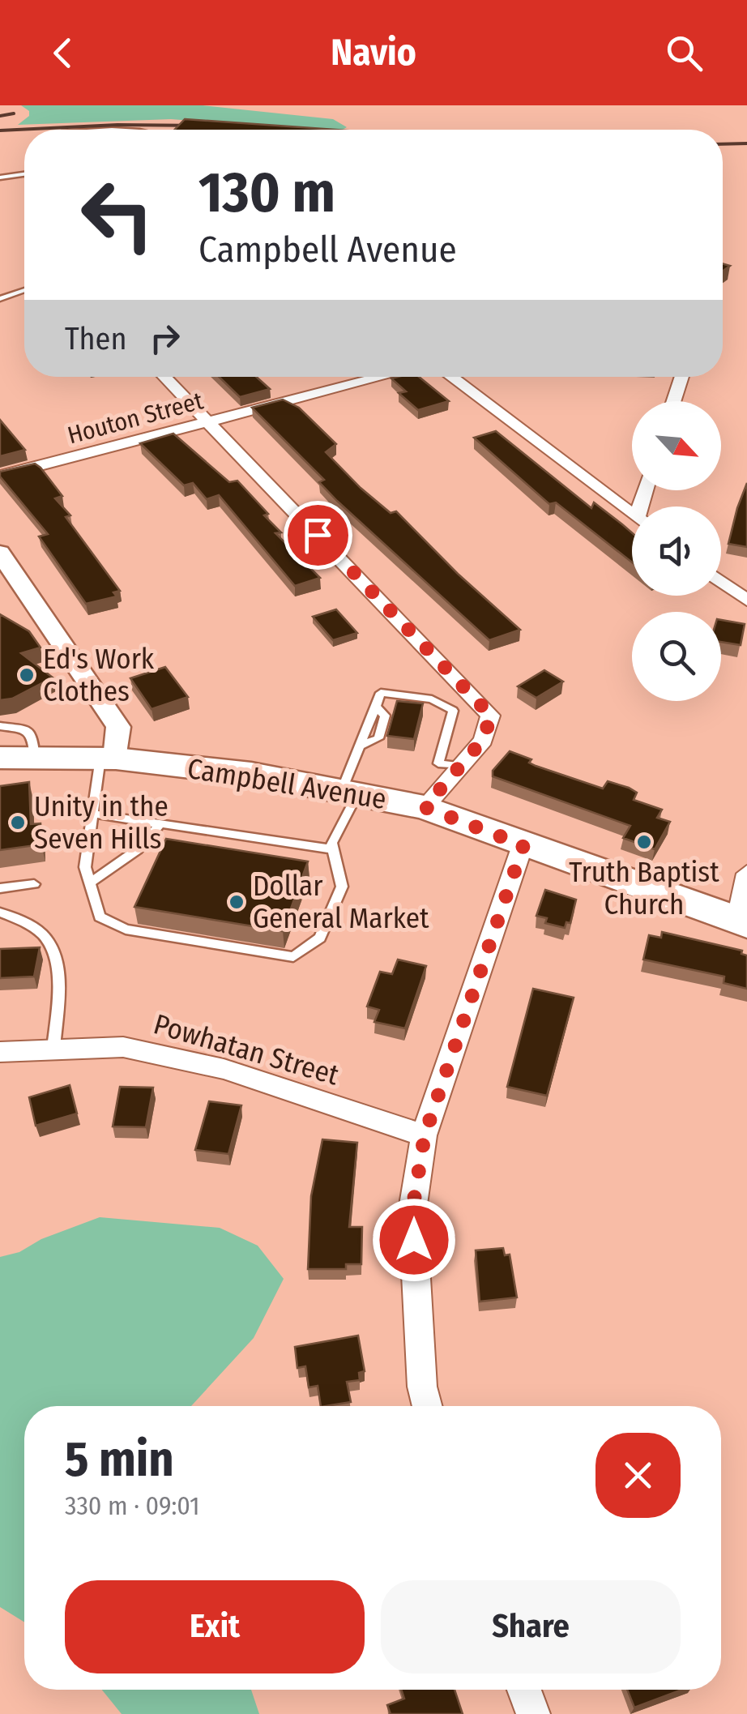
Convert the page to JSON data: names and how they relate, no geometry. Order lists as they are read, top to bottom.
{
  "streets": {
    "main road": ["Campbell Avenue"],
    "street": ["Houton Street", "Powhatan Street"]
  },
  "places": [
    "Ed's Work Clothes",
    "Unity in the Seven Hills",
    "Truth Baptist Church",
    "Dollar General Market"
  ],
  "north": "bottom right",
  "page": {
    "header": "Navio",
    "turn": ["130 m", "Campbell Avenue"],
    "then": "Then",
    "heading": ["5 min", "330 m · 09:01"],
    "buttons": ["Exit", "Share"]
  }
}
